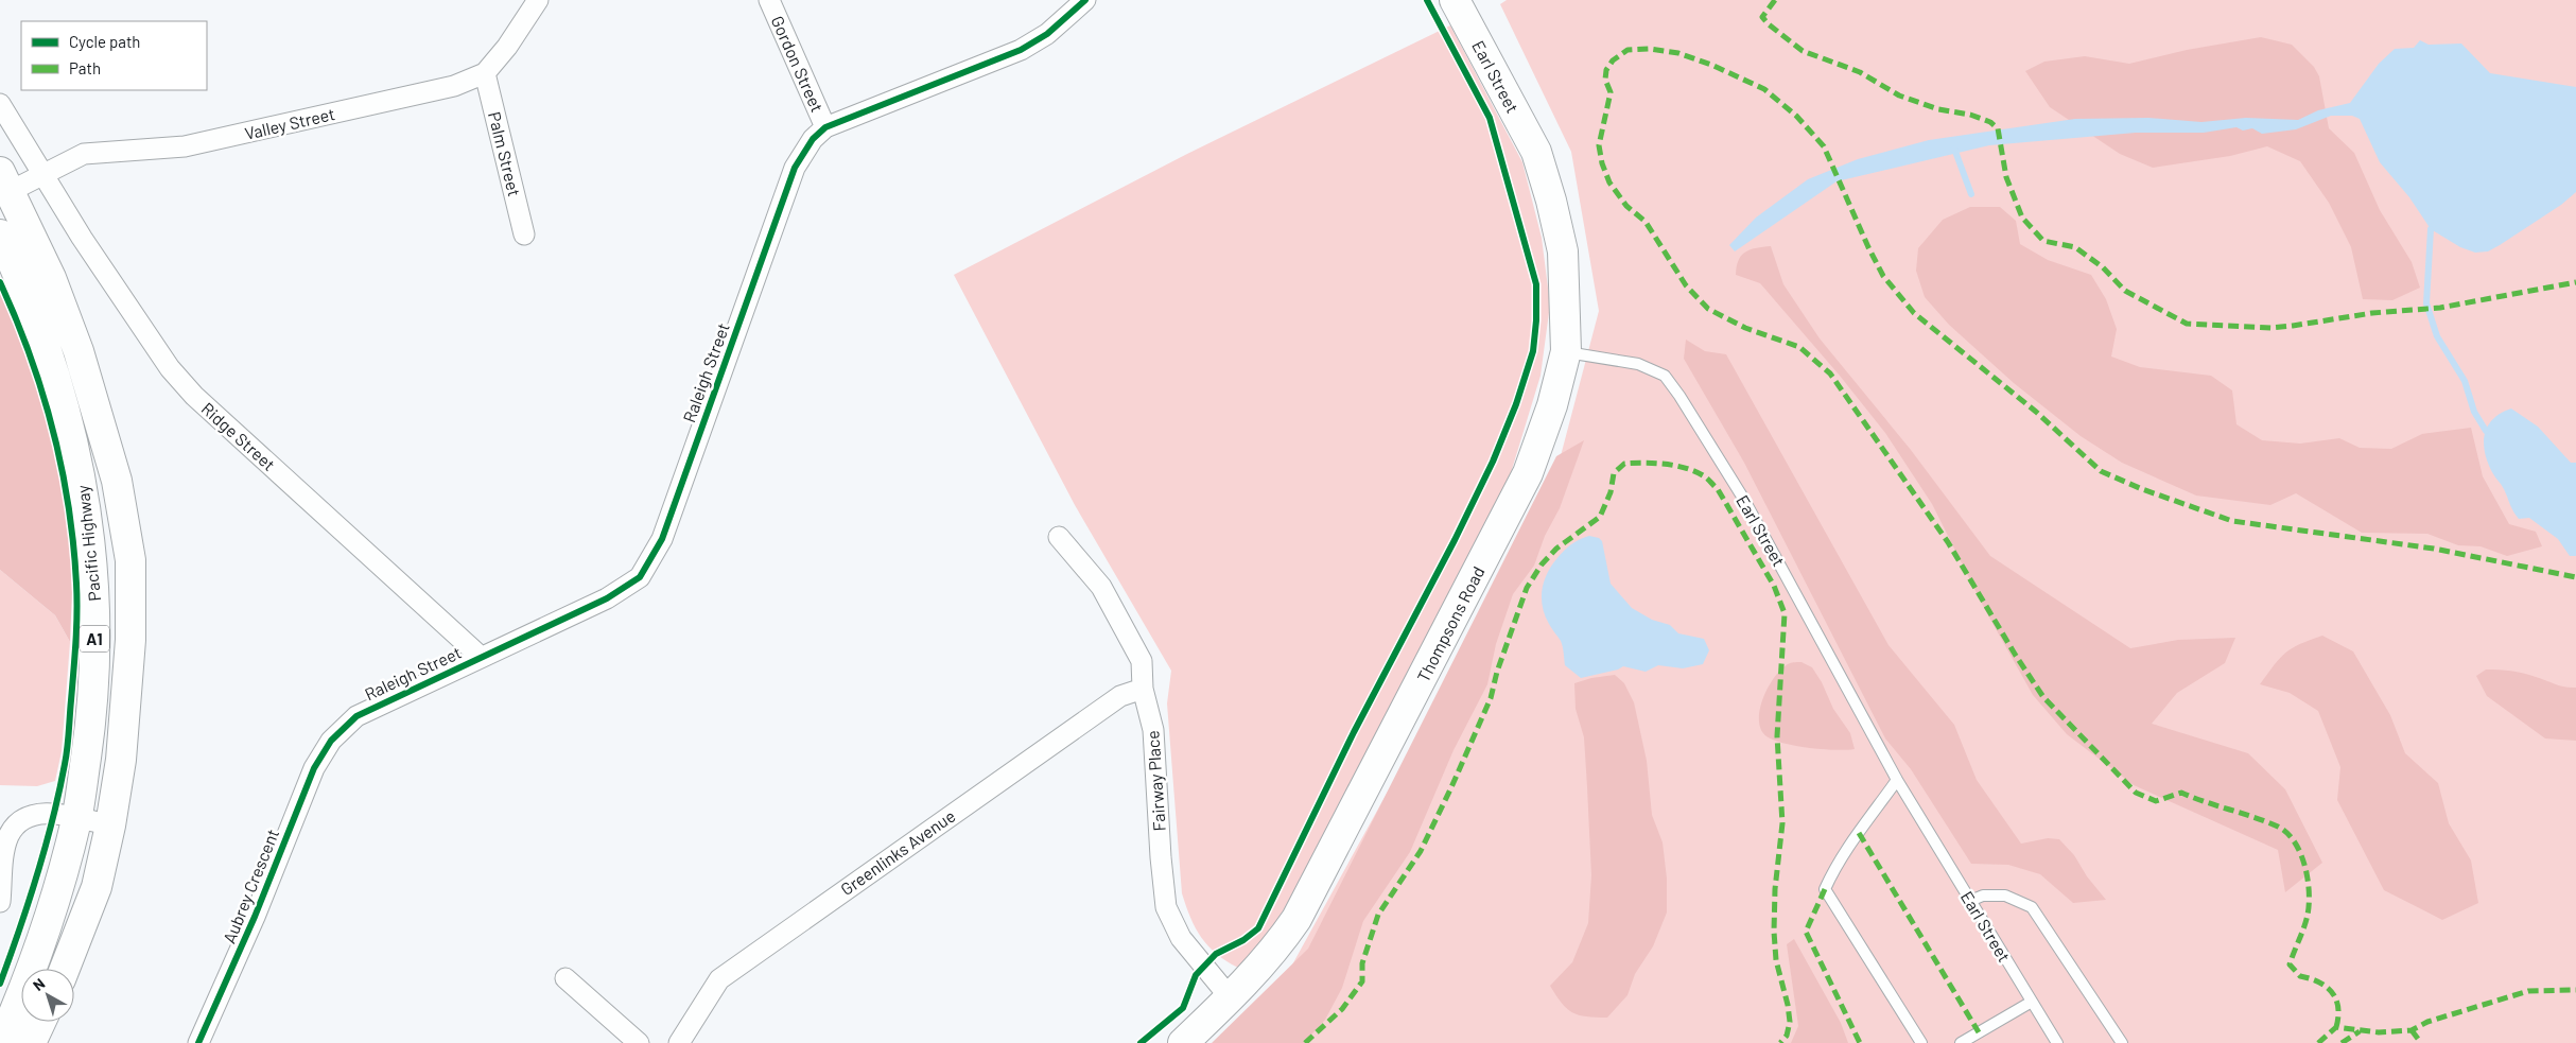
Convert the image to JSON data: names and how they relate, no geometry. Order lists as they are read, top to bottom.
{
  "streets": {
    "main road": [
      "Earl Street",
      "Pacific Highway",
      "Thompsons Road",
      "A1"
    ],
    "street": [
      "Gordon Street",
      "Valley Street",
      "Palm Street",
      "Raleigh Street",
      "Ridge Street",
      "Fairway Place",
      "Greenlinks Avenue",
      "Aubrey Crescent"
    ]
  },
  "crossings": [
    ["Gordon Street", "Raleigh Street"],
    ["Earl Street", "Thompsons Road"],
    ["Valley Street", "Palm Street"],
    ["Valley Street", "Ridge Street"],
    ["Valley Street", "Pacific Highway"],
    ["Raleigh Street", "Ridge Street"],
    ["Raleigh Street", "Aubrey Crescent"],
    ["Thompsons Road", "Fairway Place"],
    ["Fairway Place", "Greenlinks Avenue"]
  ],
  "legend": ["Cycle path", "Path"],
  "north": "top left"
}
